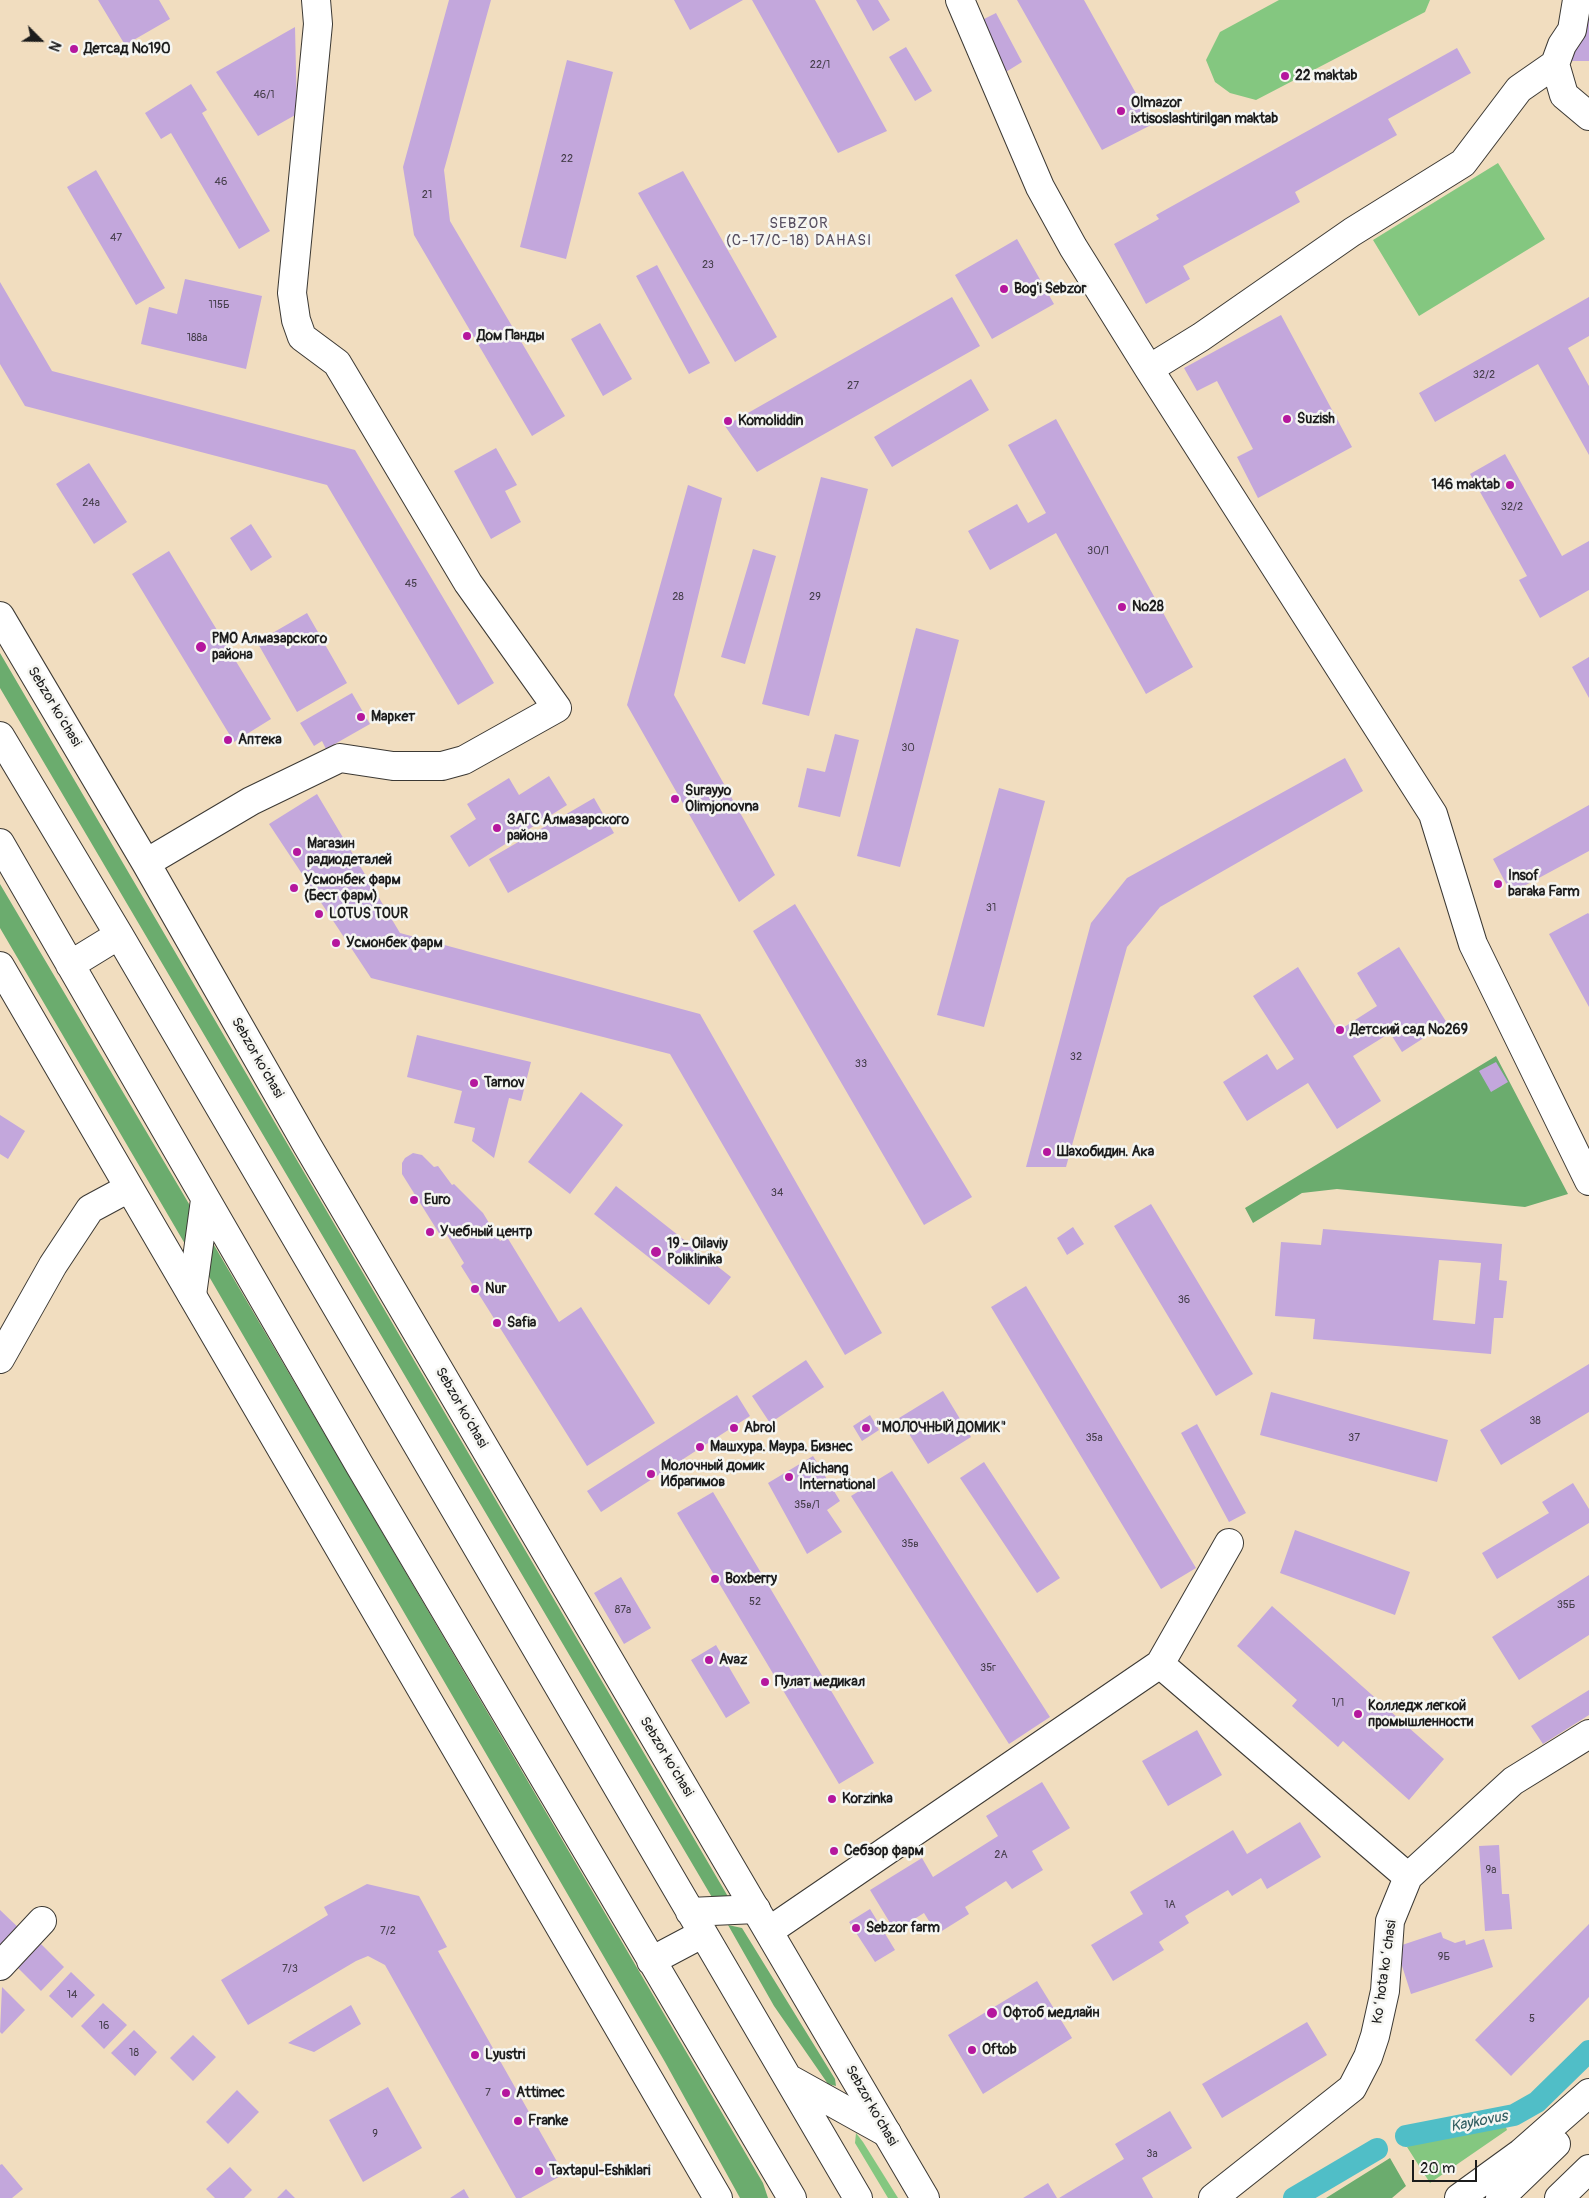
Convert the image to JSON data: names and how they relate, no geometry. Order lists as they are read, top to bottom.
{
  "streets": {
    "street": ["Sebzor ko‘chasi", "Koʻhota koʻchasi"]
  },
  "districts": ["SEBZOR (C-17/C-18) DAHASI"],
  "water": ["Kaykovus"],
  "places": [
    "Детсад №190",
    "22 maktab",
    "Olmazor ixtisoslashtirilgan maktab",
    "Bog'i Sebzor",
    "Дом Панды",
    "Suzish",
    "Komoliddin",
    "146 maktab",
    "№28",
    "РМО Алмазарского района",
    "Маркет",
    "Аптека",
    "Surayyo Olimjonovna",
    "ЗАГС Алмазарского района",
    "Магазин радиодеталей",
    "Insof baraka Farm",
    "Усмонбек фарм (Бест фарм)",
    "LOTUS TOUR",
    "Усмонбек фарм",
    "Детский сад №269",
    "Tarnov",
    "Шахобидин. Ака",
    "Euro",
    "Учебный центр",
    "19 - Oilaviy Poliklinika",
    "Nur",
    "Safia",
    "Abrol",
    "\"МОЛОЧНЫЙ ДОМИК\"",
    "Машхура. Маура. Бизнес",
    "Молочный домик Ибрагимов",
    "Alichang International",
    "Boxberry",
    "Avaz",
    "Пулат медикал",
    "Колледж легкой промышленности",
    "Korzinka",
    "Себзор фарм",
    "Sebzor farm",
    "Офтоб медлайн",
    "Oftob",
    "Lyustri",
    "Attimec",
    "Franke",
    "Taxtapul-Eshiklari"
  ],
  "house_numbers": [
    "22/1",
    "46/1",
    "22",
    "46",
    "21",
    "47",
    "23",
    "115Б",
    "188a",
    "32/2",
    "27",
    "24a",
    "32/2",
    "30/1",
    "45",
    "28",
    "29",
    "30",
    "31",
    "32",
    "33",
    "34",
    "36",
    "38",
    "35а",
    "37",
    "35в/1",
    "35в",
    "52",
    "35Б",
    "87a",
    "35г",
    "1/1",
    "2А",
    "9a",
    "1А",
    "7/2",
    "9Б",
    "7/3",
    "14",
    "5",
    "16",
    "18",
    "7",
    "9",
    "3а"
  ],
  "scale_bar": "20 m",
  "north": "bottom right"
}
